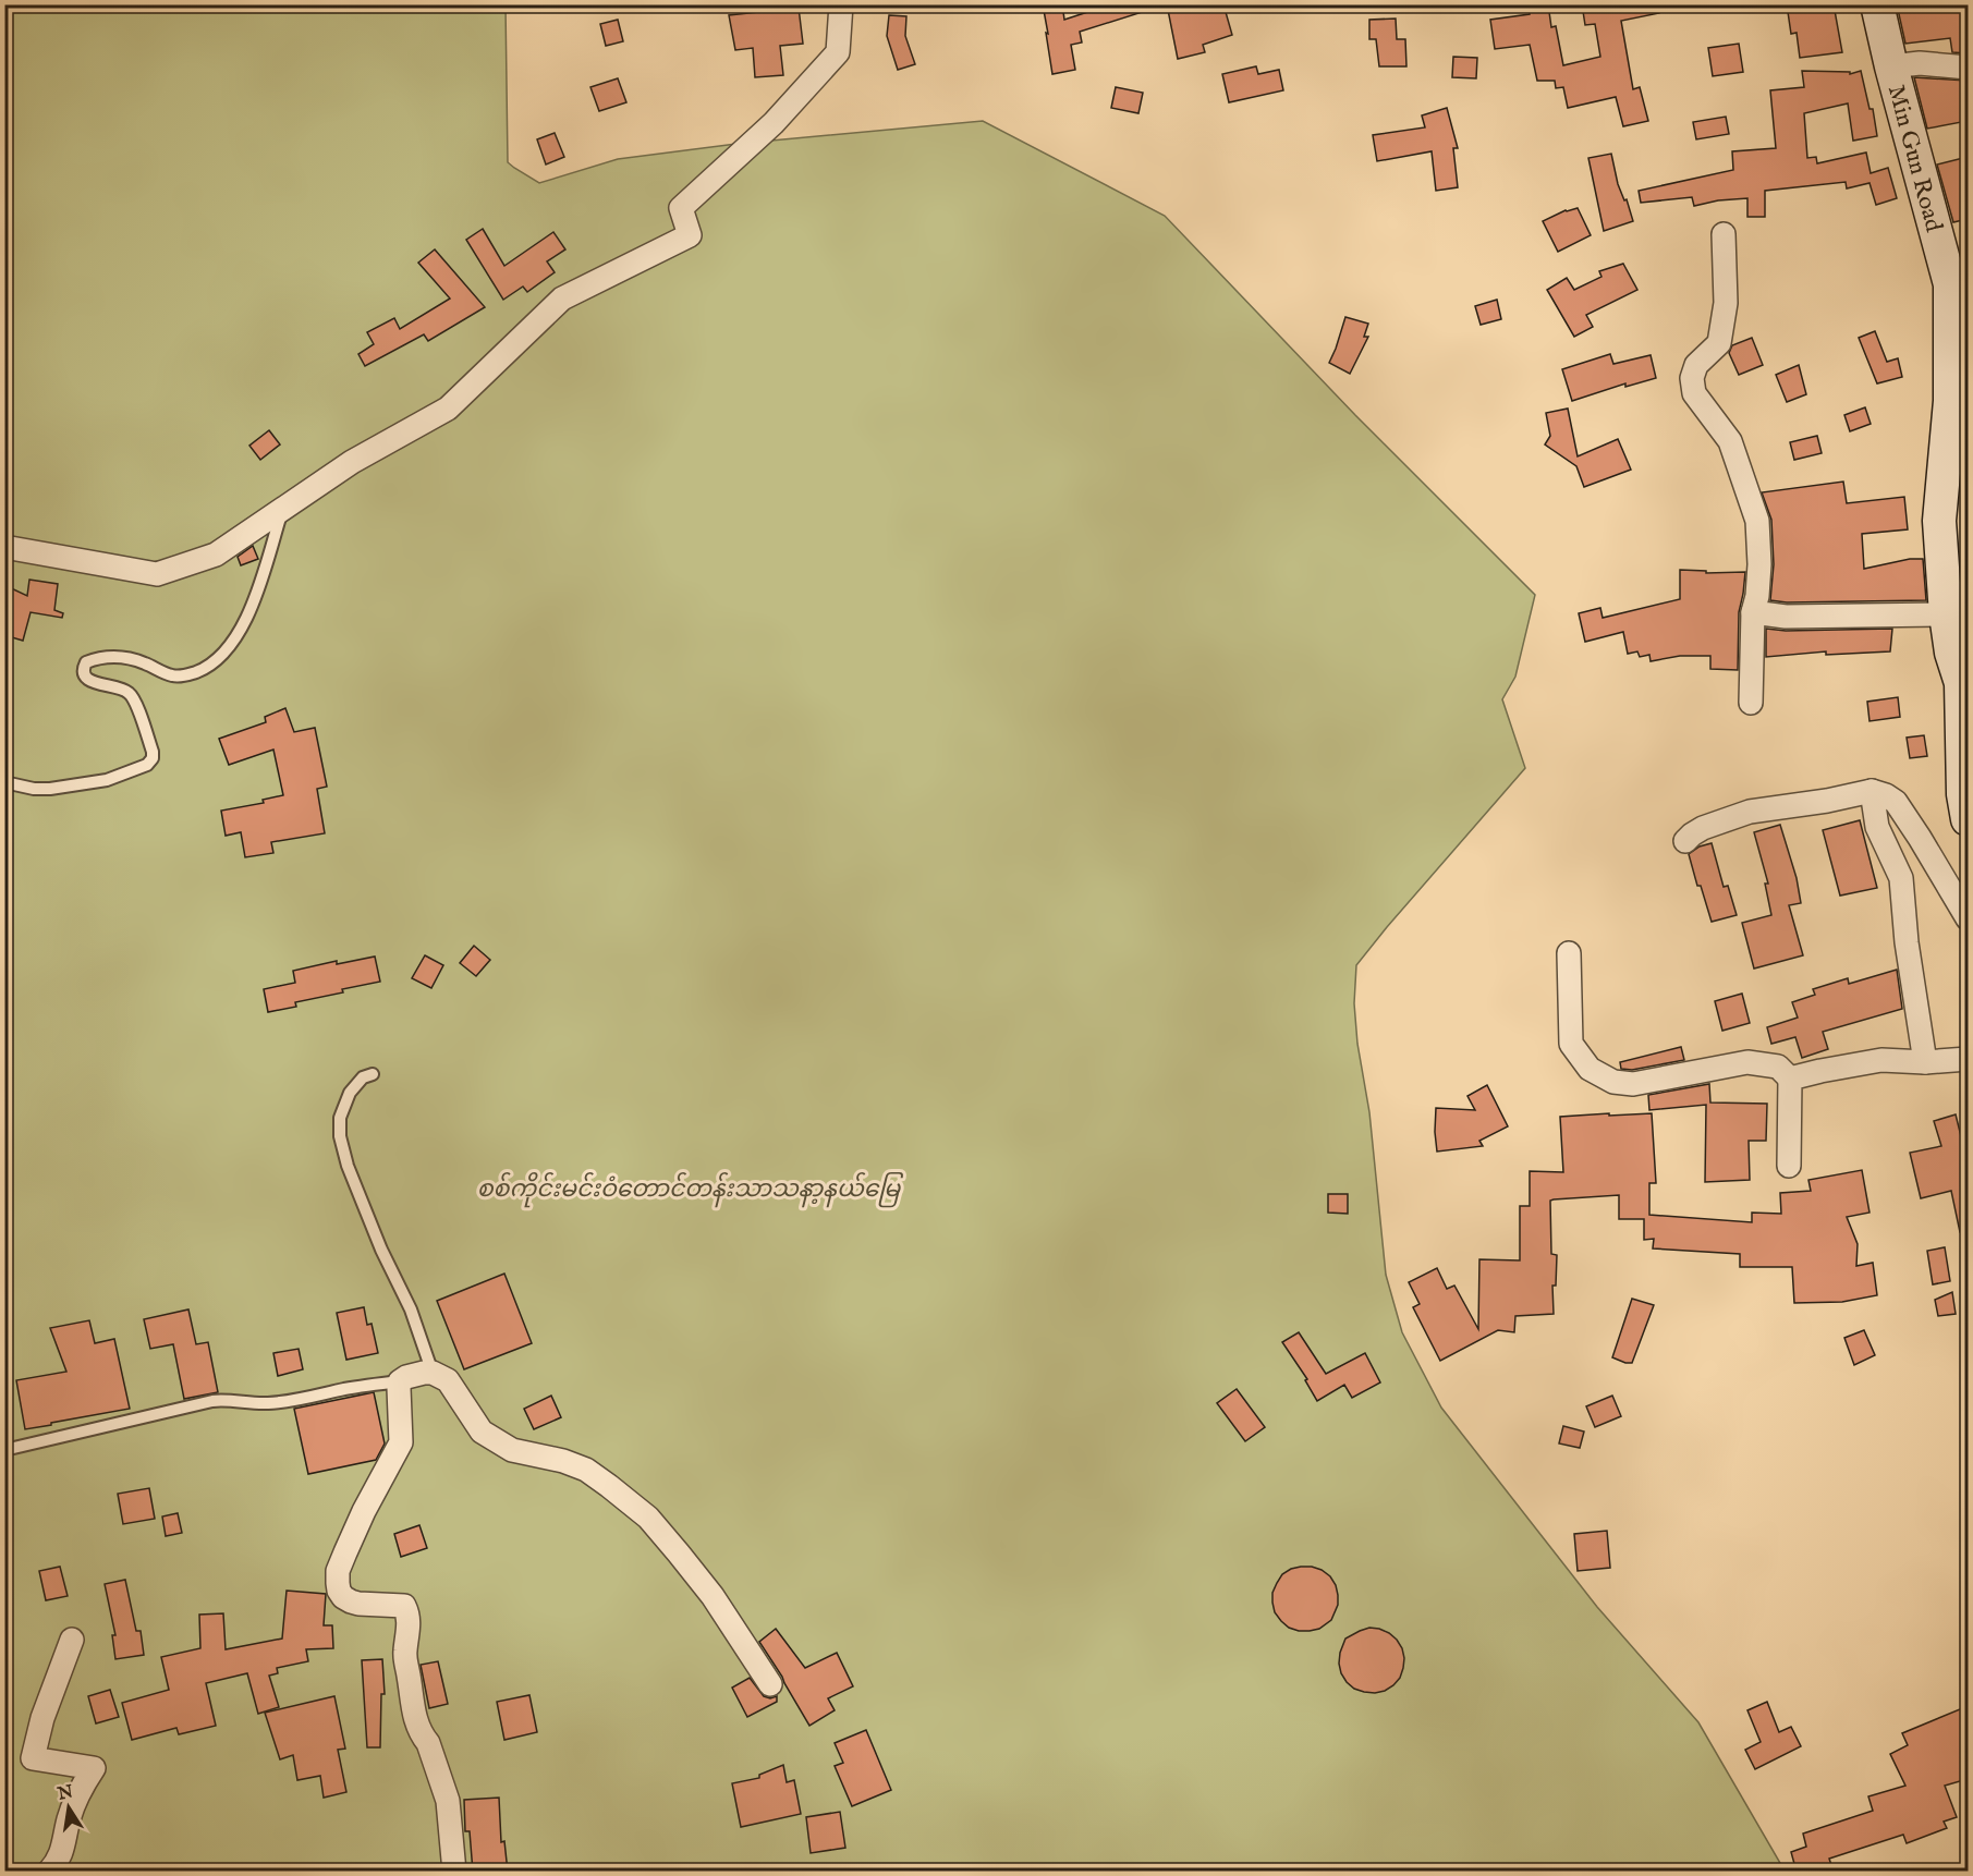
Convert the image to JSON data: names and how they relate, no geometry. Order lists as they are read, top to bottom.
{
  "streets": {
    "street": ["Min Gun Road"]
  },
  "parks": ["စစ်ကိုင်းမင်းဝံတောင်တန်းသာသနာ့နယ်မြေ"],
  "north": "top"
}
